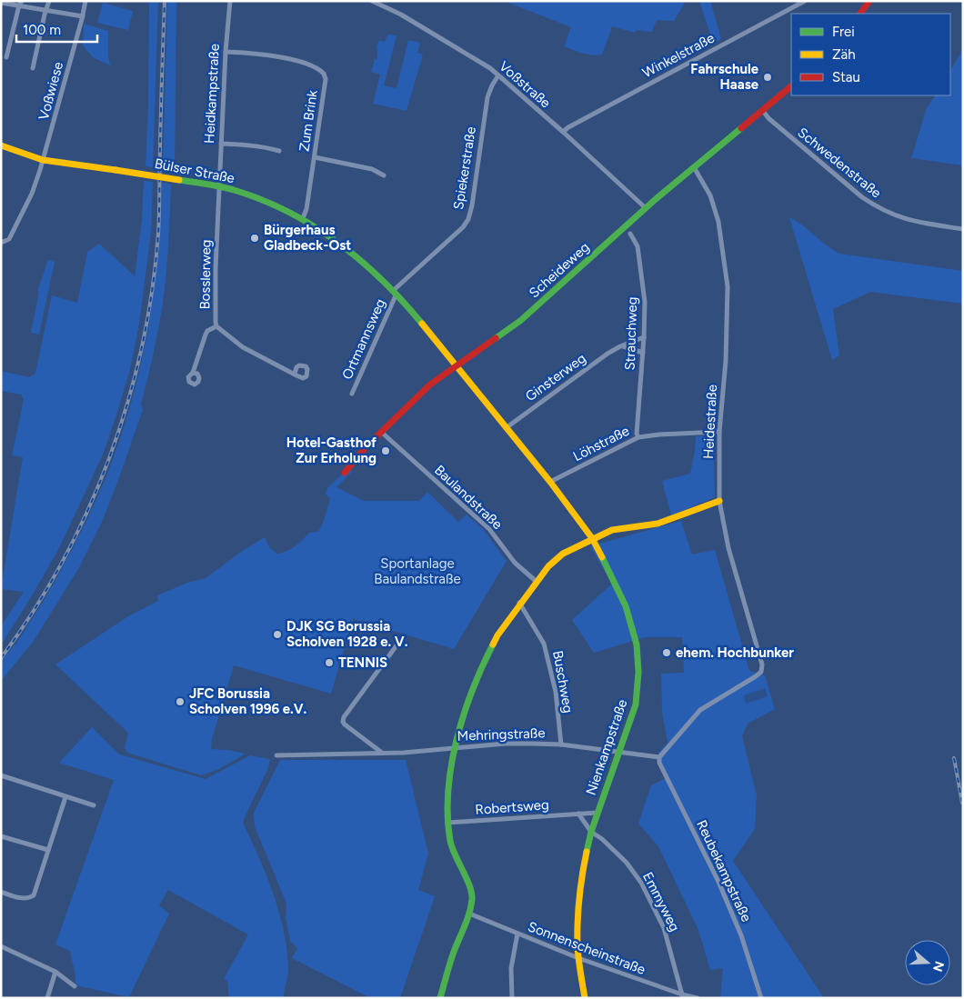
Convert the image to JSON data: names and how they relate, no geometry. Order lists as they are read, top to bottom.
{
  "streets": {
    "street": [
      "Winkelstraße",
      "Voßstraße",
      "Voßwiese",
      "Heidkampstraße",
      "Zum Brink",
      "Schwedenstraße",
      "Spiekerstraße",
      "Bülser Straße",
      "Scheideweg",
      "Bosslerweg",
      "Strauchweg",
      "Ortmannsweg",
      "Ginsterweg",
      "Heidestraße",
      "Löhstraße",
      "Baulandstraße",
      "Buschweg",
      "Mehringstraße",
      "Nienkampstraße",
      "Robertsweg",
      "Reubekampstraße",
      "Emmyweg",
      "Sonnenscheinstraße"
    ]
  },
  "crossings": [
    ["Winkelstraße", "Voßstraße"],
    ["Voßstraße", "Spiekerstraße"],
    ["Voßstraße", "Scheideweg"],
    ["Voßwiese", "Bülser Straße"],
    ["Heidkampstraße", "Zum Brink"],
    ["Heidkampstraße", "Bülser Straße"],
    ["Heidkampstraße", "Bosslerweg"],
    ["Zum Brink", "Bülser Straße"],
    ["Schwedenstraße", "Scheideweg"],
    ["Spiekerstraße", "Bülser Straße"],
    ["Spiekerstraße", "Ortmannsweg"],
    ["Bülser Straße", "Scheideweg"],
    ["Bülser Straße", "Bosslerweg"],
    ["Bülser Straße", "Ortmannsweg"],
    ["Bülser Straße", "Nienkampstraße"],
    ["Scheideweg", "Heidestraße"],
    ["Scheideweg", "Baulandstraße"],
    ["Scheideweg", "Nienkampstraße"],
    ["Strauchweg", "Ginsterweg"],
    ["Strauchweg", "Löhstraße"],
    ["Ginsterweg", "Nienkampstraße"],
    ["Heidestraße", "Löhstraße"],
    ["Heidestraße", "Mehringstraße"],
    ["Heidestraße", "Reubekampstraße"],
    ["Löhstraße", "Nienkampstraße"],
    ["Buschweg", "Mehringstraße"],
    ["Mehringstraße", "Nienkampstraße"],
    ["Mehringstraße", "Reubekampstraße"],
    ["Nienkampstraße", "Robertsweg"],
    ["Nienkampstraße", "Emmyweg"],
    ["Nienkampstraße", "Sonnenscheinstraße"],
    ["Emmyweg", "Sonnenscheinstraße"]
  ],
  "parks": ["Sportanlage Baulandstraße"],
  "places": [
    "Fahrschule Haase",
    "Bürgerhaus Gladbeck-Ost",
    "Hotel-Gasthof Zur Erholung",
    "DJK SG Borussia Scholven 1928 e. V.",
    "ehem. Hochbunker",
    "TENNIS",
    "JFC Borussia Scholven 1996 e.V."
  ],
  "legend": ["Frei", "Zäh", "Stau"],
  "scale_bar": "100 m",
  "north": "right"
}
